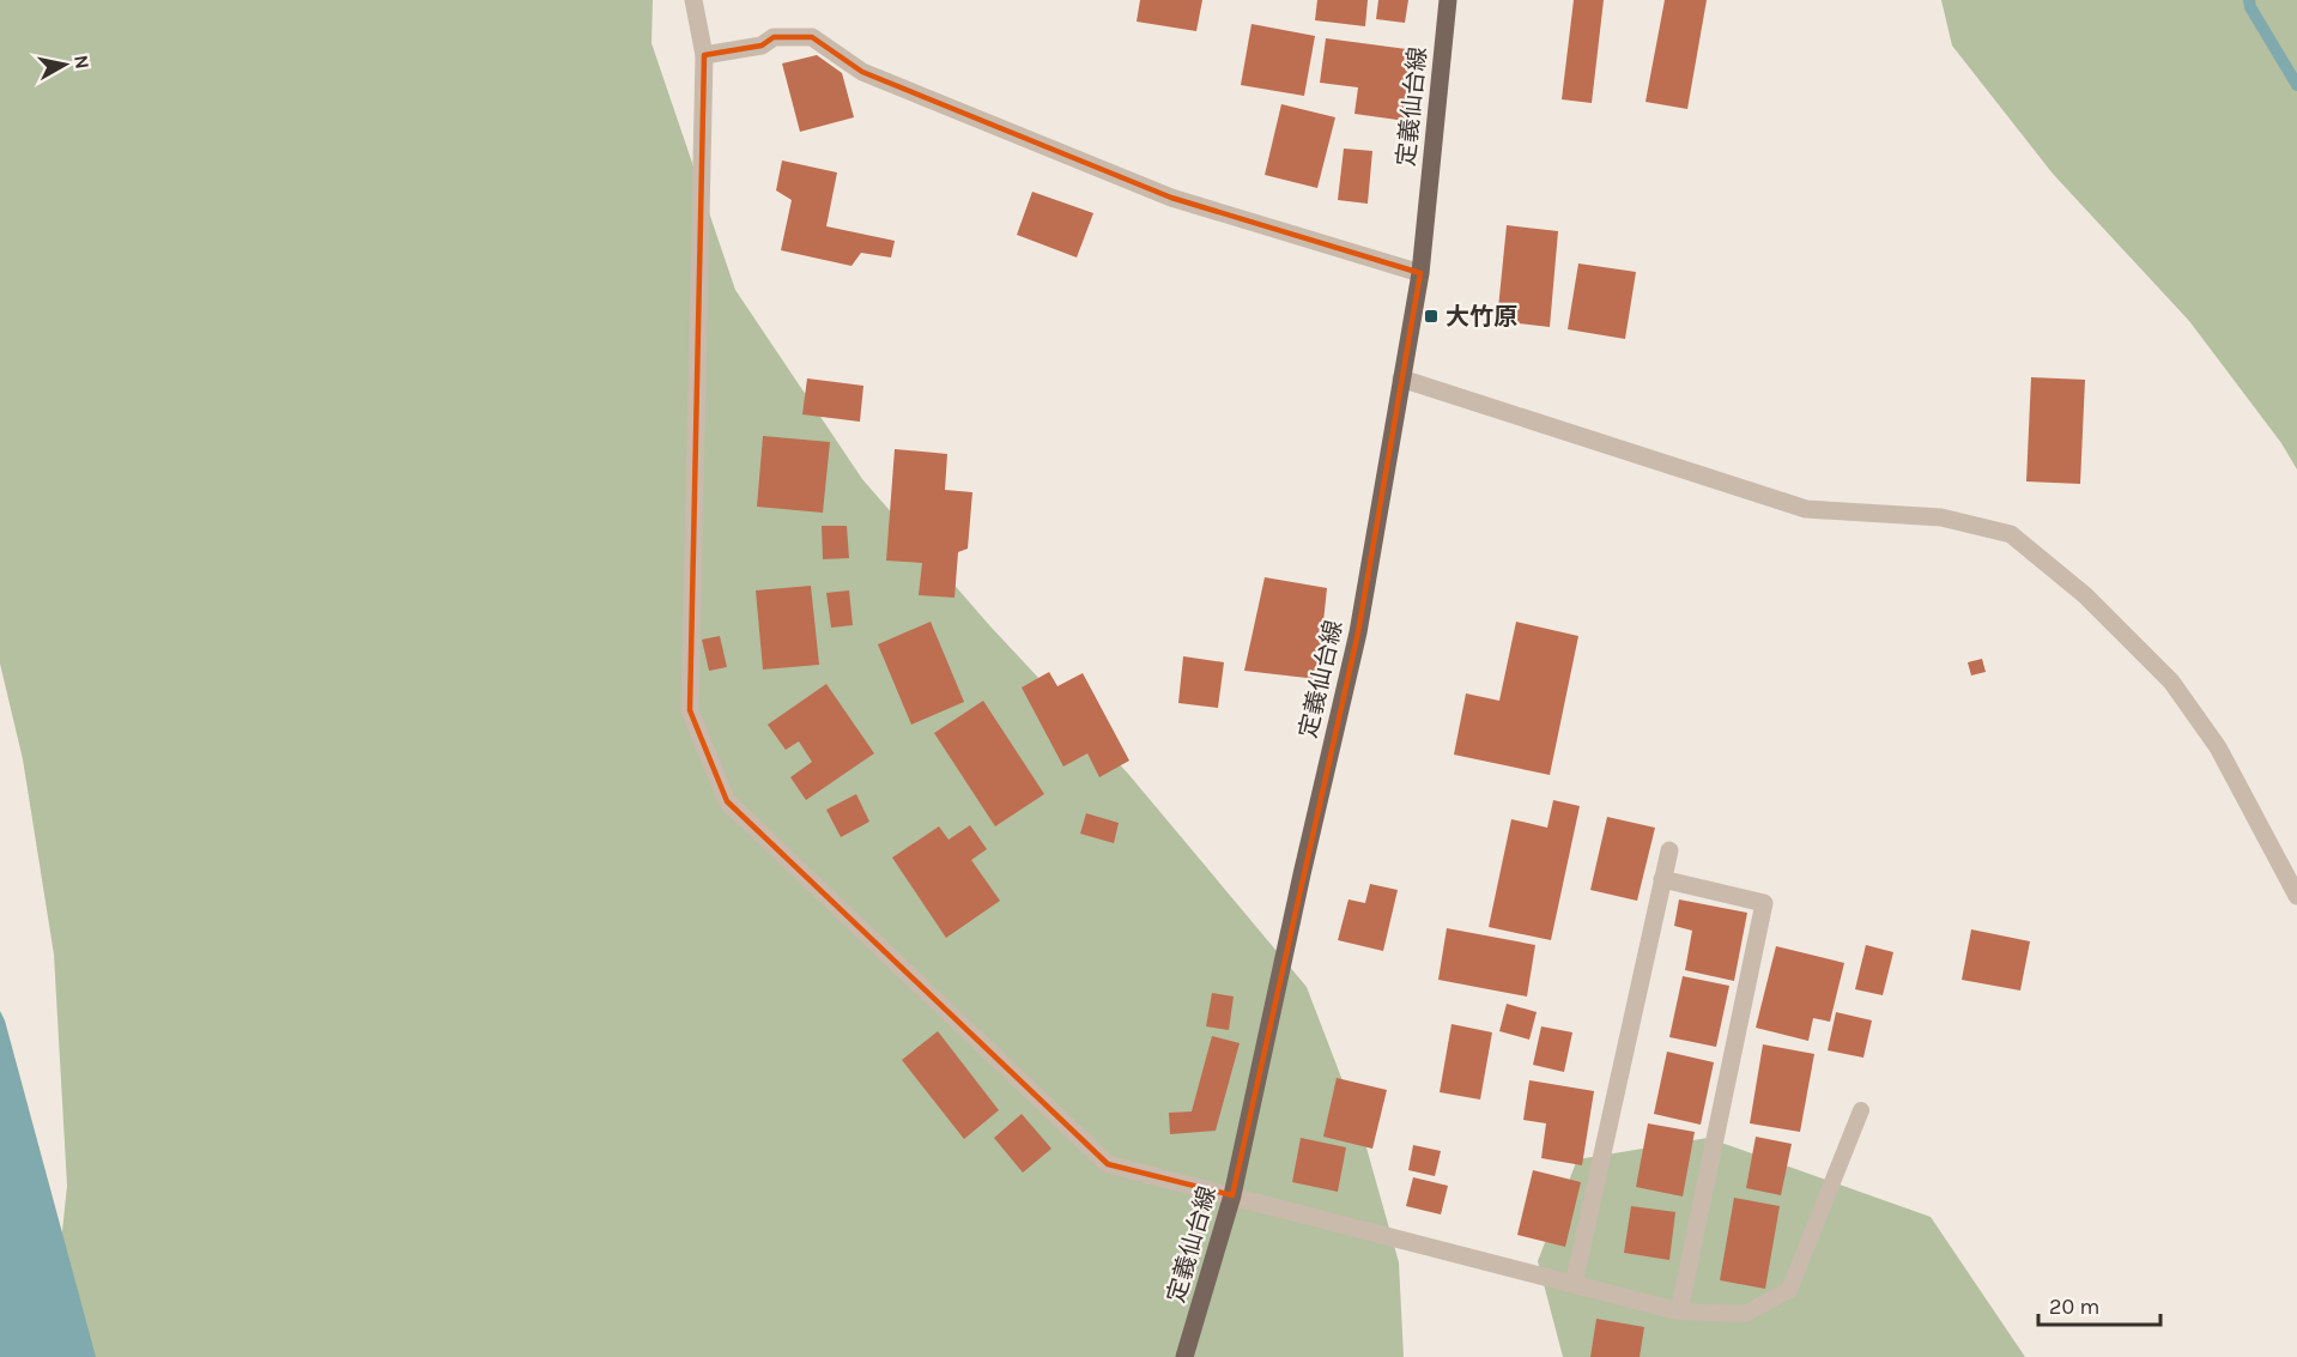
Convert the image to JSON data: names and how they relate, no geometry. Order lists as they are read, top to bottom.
{
  "streets": {
    "main road": ["定義仙台線"]
  },
  "places": {
    "transit": ["大竹原"]
  },
  "scale_bar": "20 m",
  "north": "right"
}
